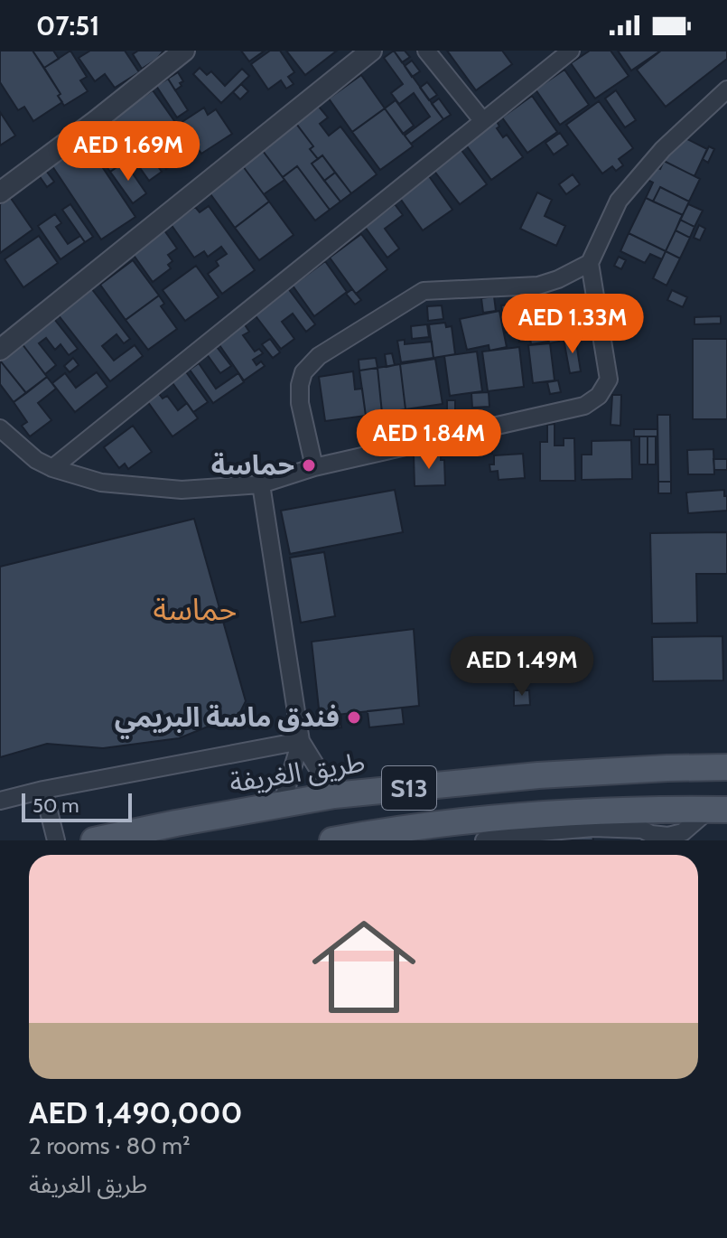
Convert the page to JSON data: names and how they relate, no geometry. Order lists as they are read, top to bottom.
{
  "streets": {
    "main road": ["طريق الغريفة", "S13"]
  },
  "districts": ["حماسة"],
  "places": ["حماسة", "فندق ماسة البريمي"],
  "scale_bar": "50 m",
  "page": {
    "status": "07:51",
    "price": [
      "AED 1.69M",
      "AED 1.33M",
      "AED 1.84M",
      "AED 1.49M"
    ],
    "scale": "50 m",
    "list": [
      {
        "name": "AED 1,490,000",
        "note": "2 rooms · 80 m² · طريق الغريفة"
      }
    ]
  }
}
